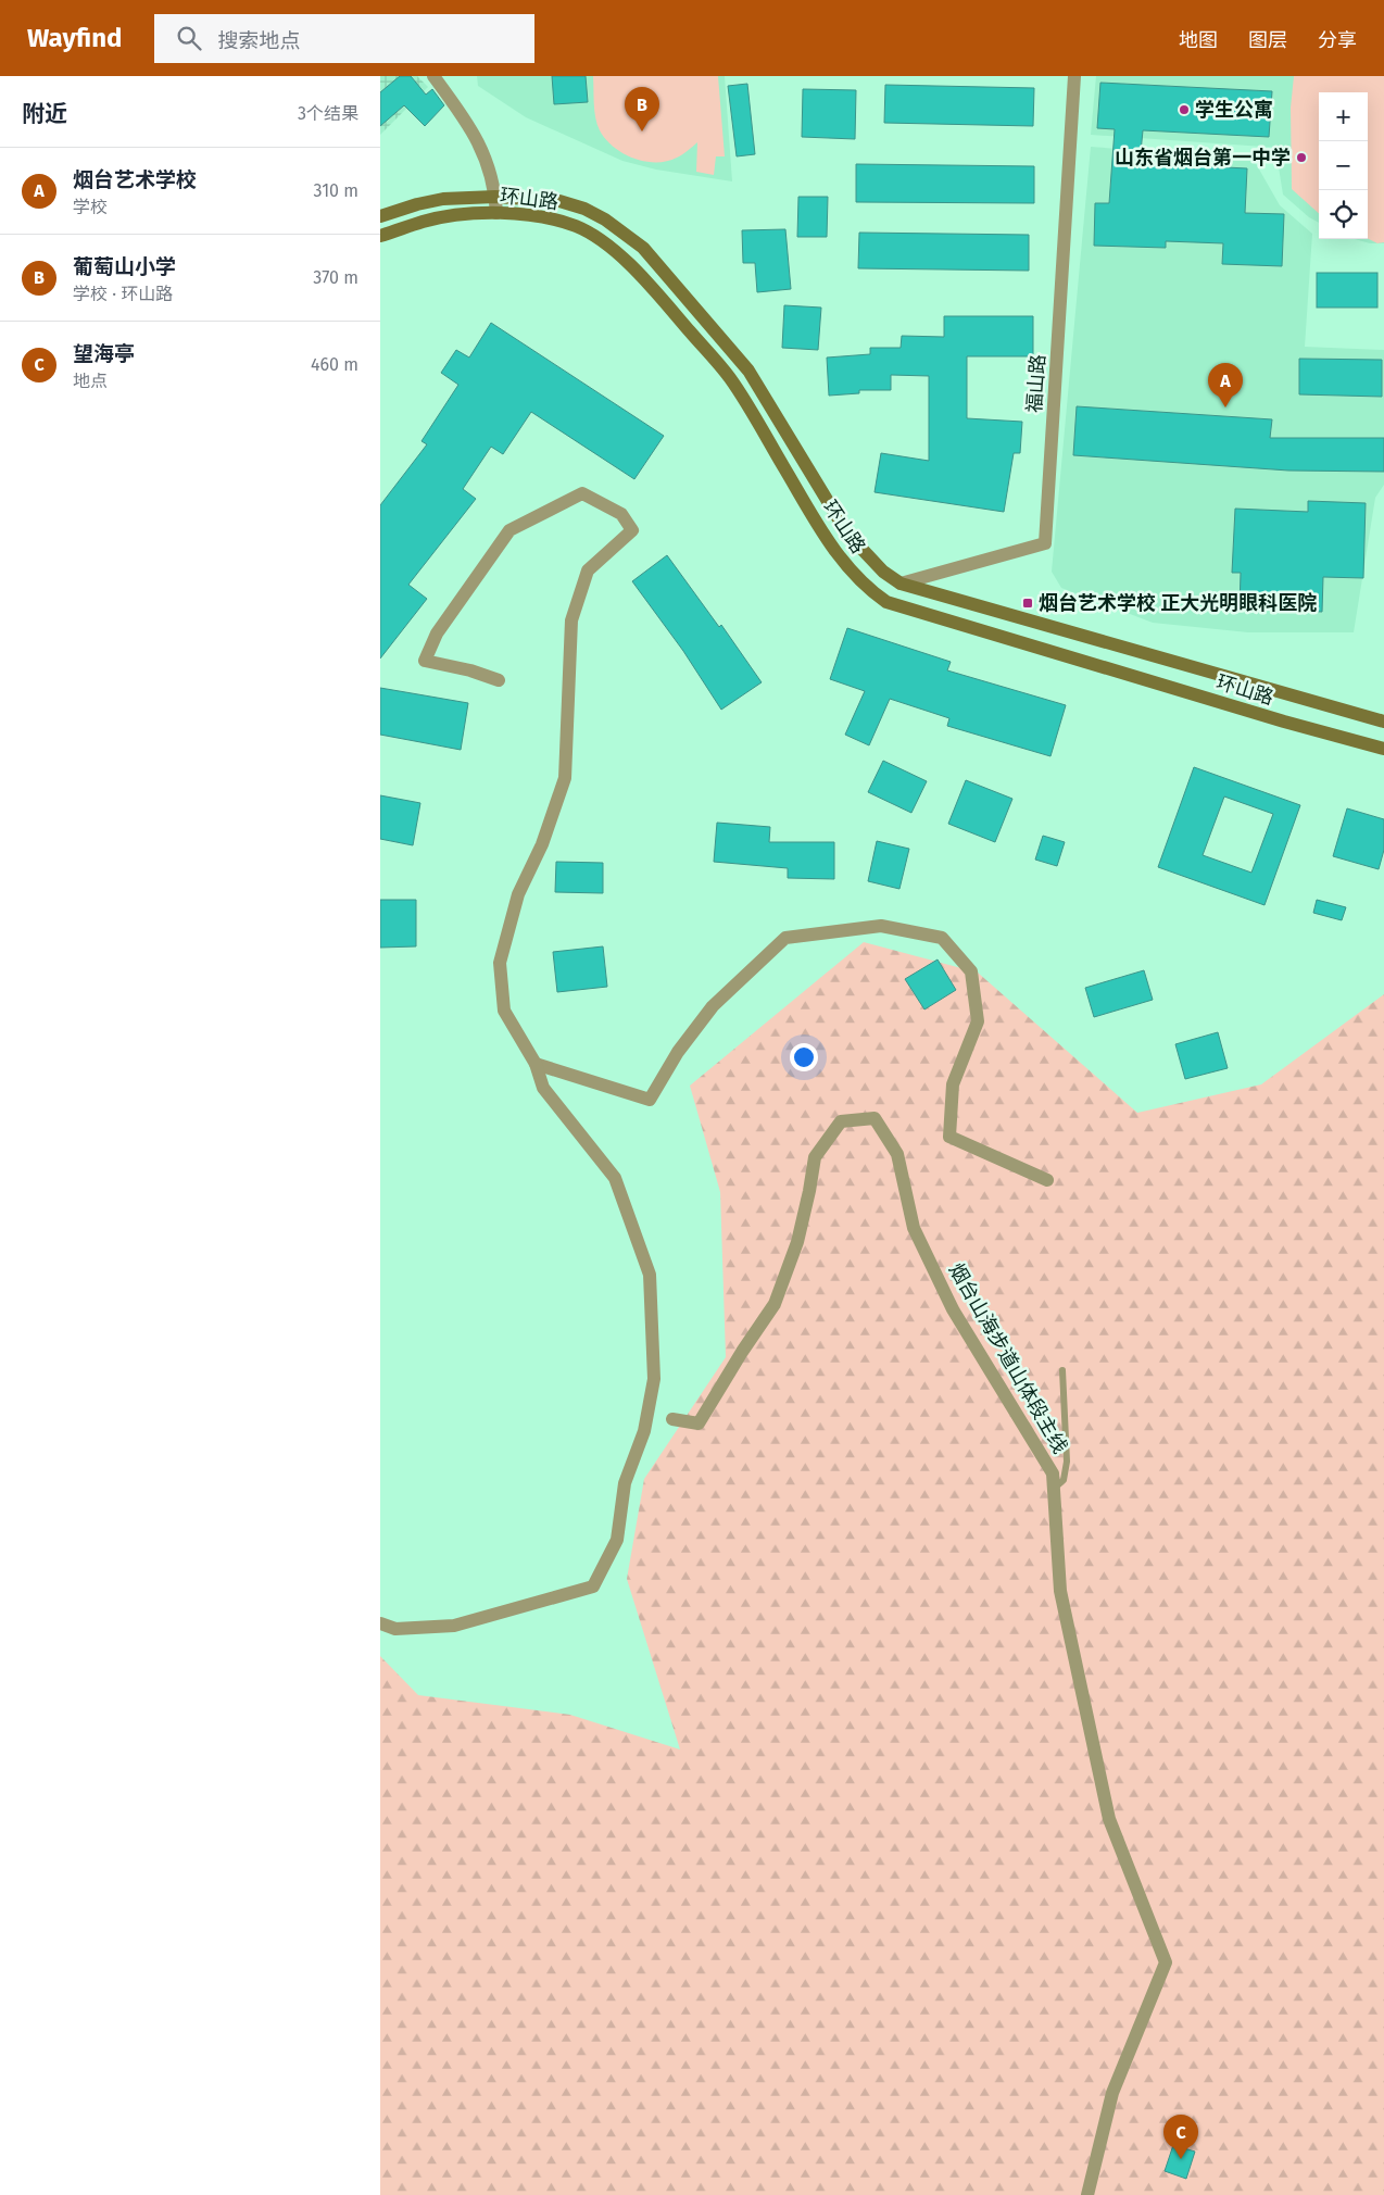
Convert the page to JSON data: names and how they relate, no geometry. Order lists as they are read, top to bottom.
{
  "streets": {
    "main road": ["环山路"],
    "street": ["福山路", "烟台山海步道山体段主线"]
  },
  "crossings": [
    ["环山路", "福山路"]
  ],
  "places": {
    "other": ["学生公寓", "山东省烟台第一中学"],
    "transit": ["烟台艺术学校 正大光明眼科医院"]
  },
  "page": {
    "header": "Wayfind",
    "search": "搜索地点",
    "nav": ["地图", "图层", "分享"],
    "heading": ["附近", "3个结果"],
    "pins": ["B", "A", "C"],
    "map_buttons": ["+", "−"],
    "list": [
      {
        "mark": "A",
        "name": "烟台艺术学校",
        "note": "学校",
        "value": "310 m"
      },
      {
        "mark": "B",
        "name": "葡萄山小学",
        "note": "学校 · 环山路",
        "value": "370 m"
      },
      {
        "mark": "C",
        "name": "望海亭",
        "note": "地点",
        "value": "460 m"
      }
    ]
  }
}
